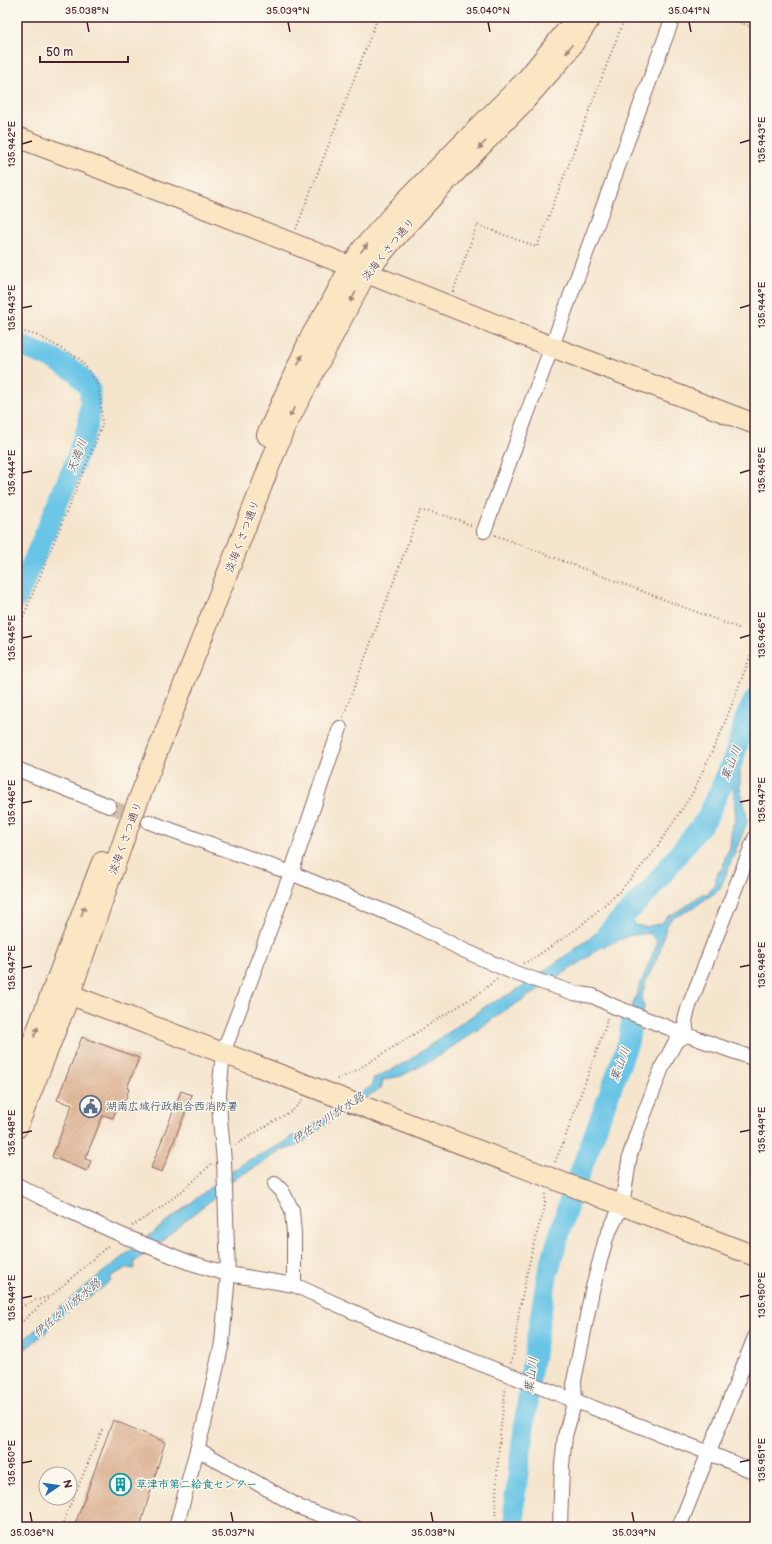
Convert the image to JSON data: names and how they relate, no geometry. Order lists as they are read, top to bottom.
{
  "streets": {
    "street": ["淡海くさつ通り"]
  },
  "water": ["天満川", "葉山川", "伊佐々川放水路"],
  "places": {
    "public building": ["湖南広域行政組合西消防署"],
    "building": ["草津市第二給食センター"]
  },
  "scale_bar": "50 m",
  "north": "right",
  "coordinates": [
    "35.038°N",
    "35.039°N",
    "35.040°N",
    "35.041°N",
    "135.943°E",
    "135.942°E",
    "135.944°E",
    "135.945°E",
    "135.946°E",
    "135.947°E",
    "135.948°E",
    "135.949°E",
    "135.950°E",
    "135.951°E",
    "35.036°N",
    "35.037°N"
  ]
}
